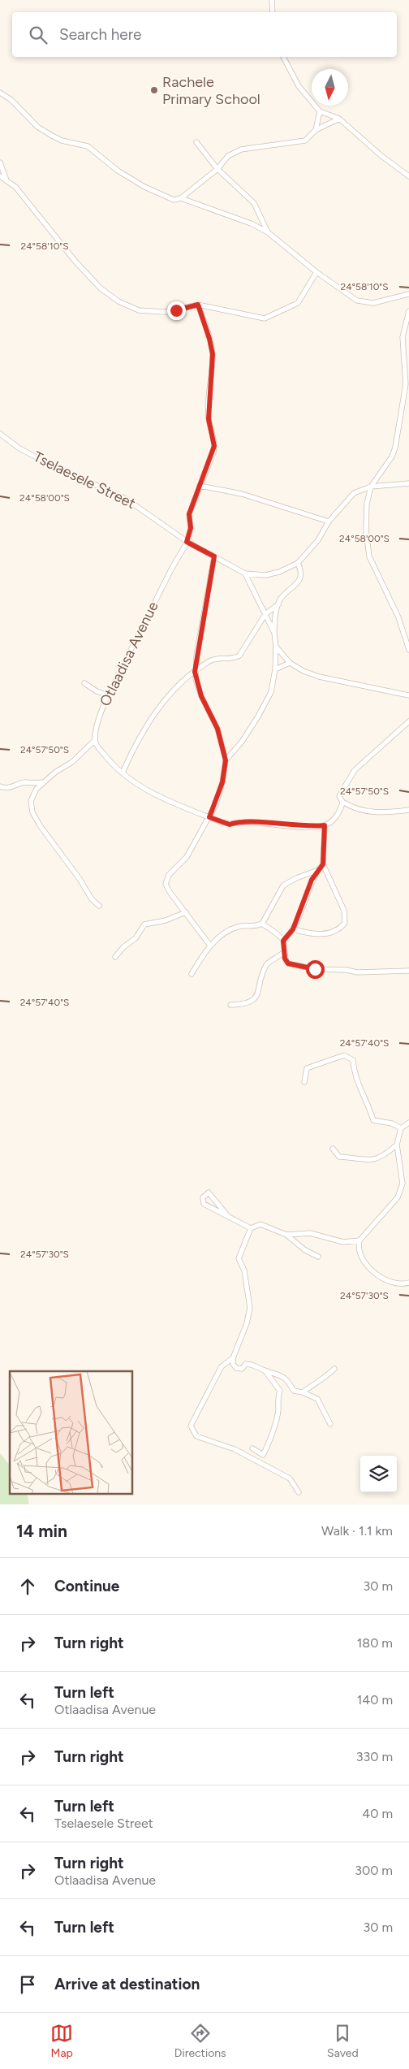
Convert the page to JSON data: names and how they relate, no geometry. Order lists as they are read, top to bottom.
{
  "streets": {
    "street": ["Tselaesele Street", "Otlaadisa Avenue"]
  },
  "crossings": [
    ["Tselaesele Street", "Otlaadisa Avenue"]
  ],
  "places": ["Rachele Primary School"],
  "north": "bottom",
  "page": {
    "search": "Search here",
    "heading": ["14 min", "Walk · 1.1 km"],
    "list": [
      ["Continue", "30 m"],
      ["Turn right", "180 m"],
      ["Turn left", "Otlaadisa Avenue", "140 m"],
      ["Turn right", "330 m"],
      ["Turn left", "Tselaesele Street", "40 m"],
      ["Turn right", "Otlaadisa Avenue", "300 m"],
      ["Turn left", "30 m"],
      "Arrive at destination"
    ],
    "nav": ["Map", "Directions", "Saved"]
  },
  "coordinates": [
    "24°58'10\"S",
    "24°58'00\"S",
    "24°57'50\"S",
    "24°57'40\"S",
    "24°57'30\"S"
  ]
}
